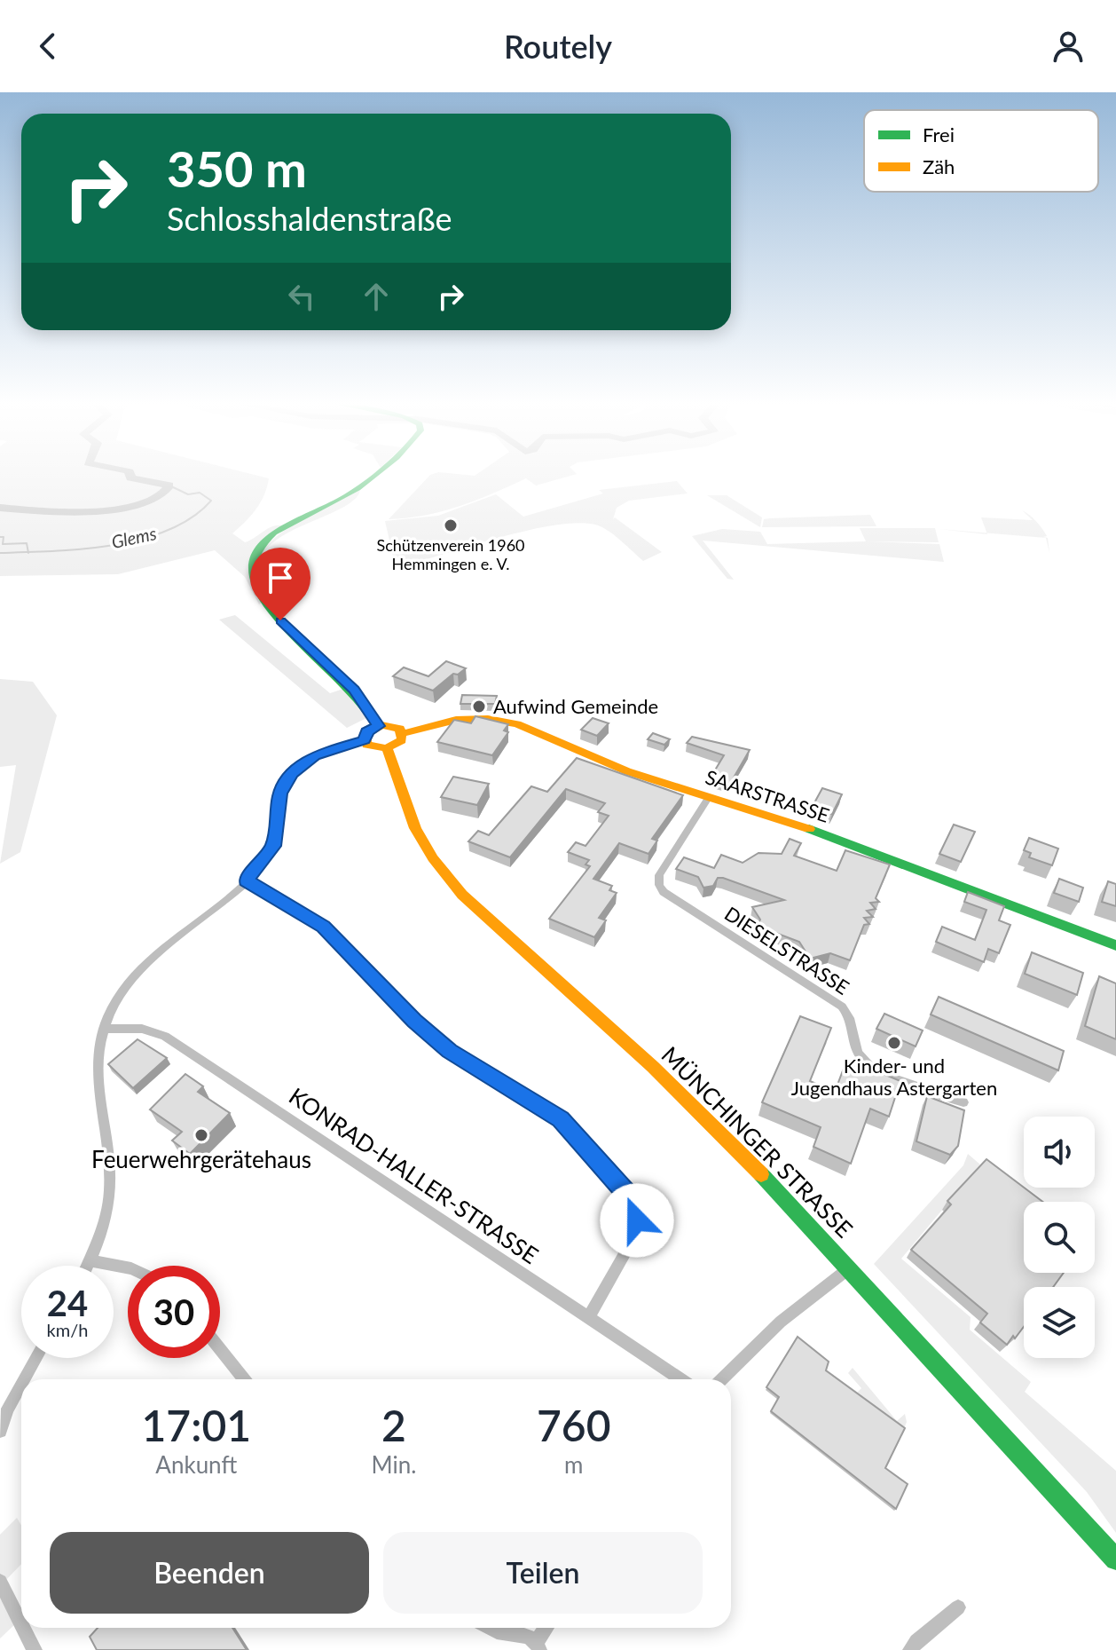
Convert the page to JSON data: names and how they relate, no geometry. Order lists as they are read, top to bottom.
{
  "streets": {
    "street": [
      "SAARSTRASSE",
      "DIESELSTRASSE",
      "MÜNCHINGER STRASSE",
      "KONRAD-HALLER-STRASSE"
    ]
  },
  "crossings": [
    ["SAARSTRASSE", "DIESELSTRASSE"]
  ],
  "water": ["Glems"],
  "places": [
    "Schützenverein 1960 Hemmingen e. V.",
    "Aufwind Gemeinde",
    "Kinder- und Jugendhaus Astergarten",
    "Feuerwehrgerätehaus"
  ],
  "legend": ["Frei", "Zäh"],
  "page": {
    "header": "Routely",
    "turn": ["350 m", "Schlosshaldenstraße"],
    "speed": "24 km/h",
    "limit": "30",
    "eta": [
      "17:01",
      "Ankunft",
      "2",
      "Min.",
      "760",
      "m"
    ],
    "buttons": ["Beenden", "Teilen"]
  }
}
